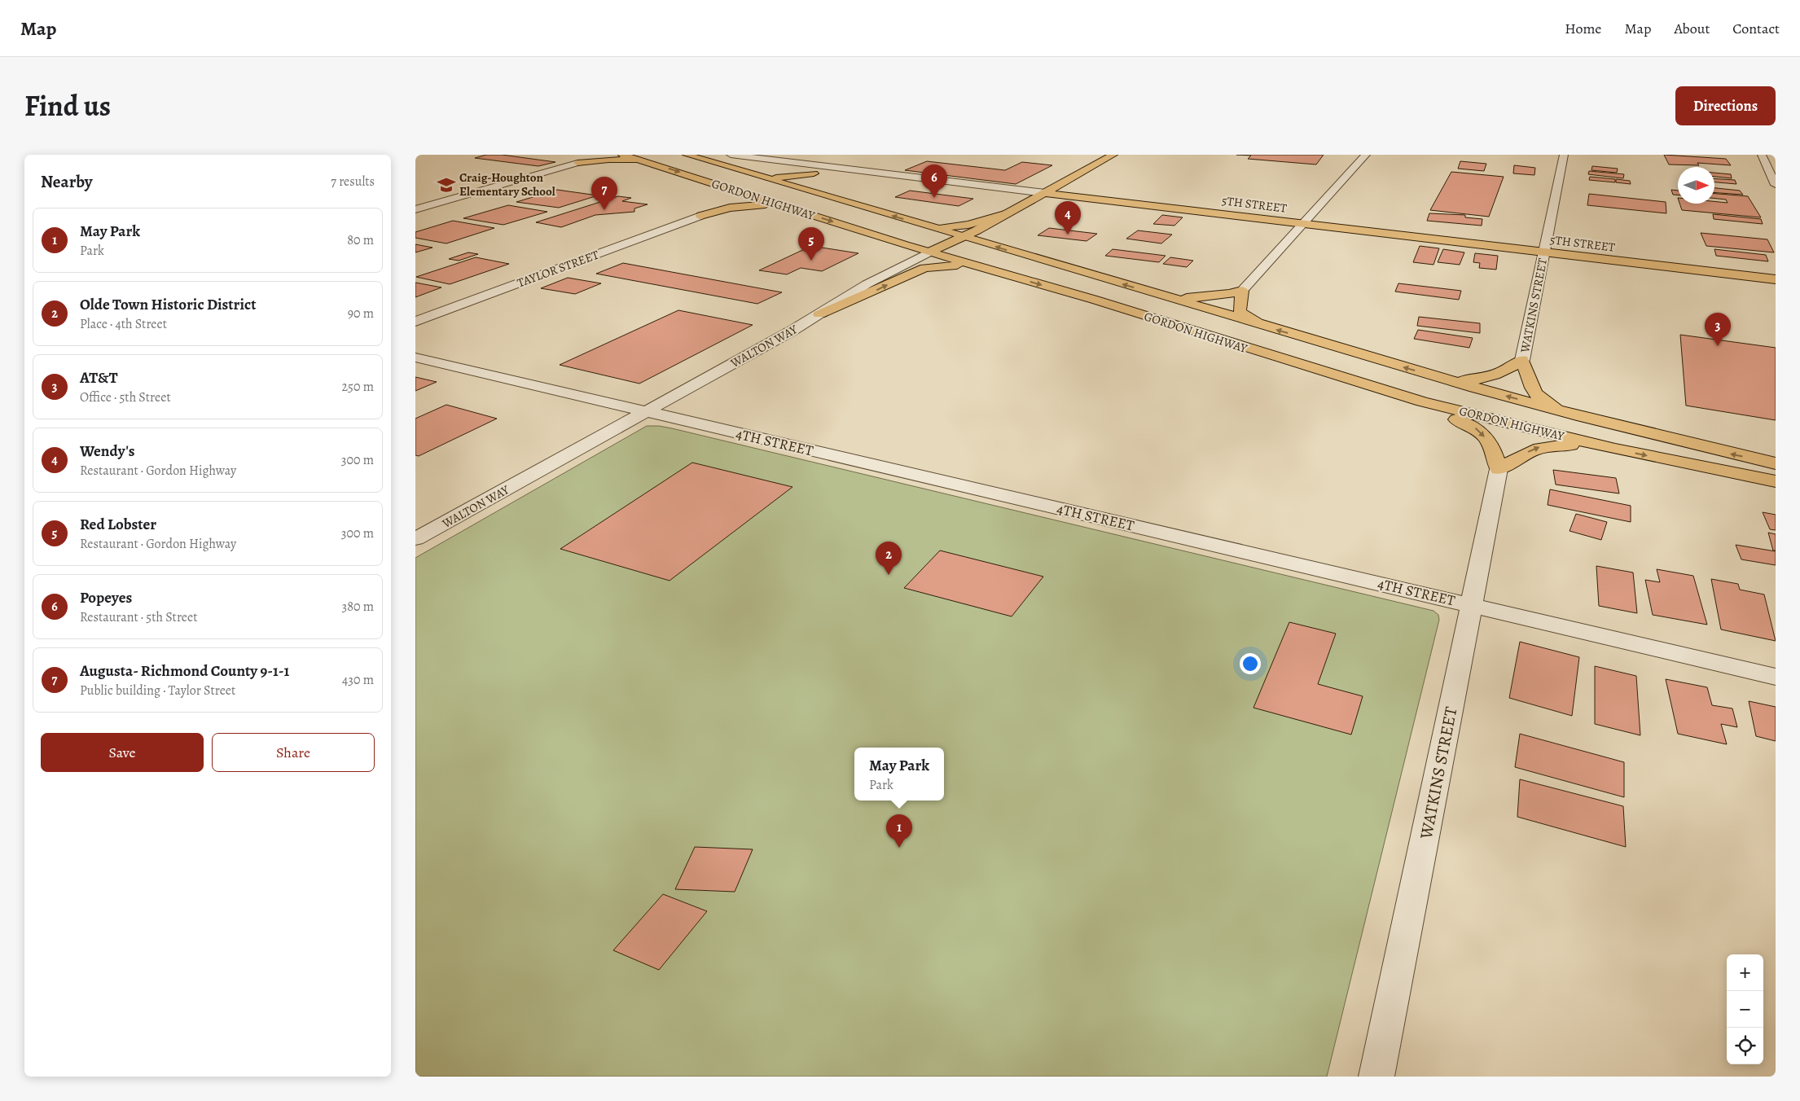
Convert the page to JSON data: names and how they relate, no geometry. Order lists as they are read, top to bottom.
{
  "streets": {
    "main road": ["GORDON HIGHWAY", "5TH STREET", "WALTON WAY"],
    "street": ["TAYLOR STREET", "WATKINS STREET", "4TH STREET"]
  },
  "crossings": [
    ["GORDON HIGHWAY", "WALTON WAY"],
    ["5TH STREET", "WATKINS STREET"],
    ["5TH STREET", "WALTON WAY"],
    ["WATKINS STREET", "4TH STREET"],
    ["WALTON WAY", "4TH STREET"]
  ],
  "places": {
    "school or university": ["Craig-Houghton Elementary School"]
  },
  "north": "right",
  "page": {
    "header": "Map",
    "nav": [
      "Home",
      "Map",
      "About",
      "Contact"
    ],
    "title": "Find us",
    "buttons": [
      "Directions",
      ["Save", "Share"]
    ],
    "heading": ["Nearby", "7 results"],
    "pins": [
      "6",
      "7",
      "4",
      "5",
      "3",
      "2",
      "1"
    ],
    "list": [
      {
        "mark": "1",
        "name": "May Park",
        "note": "Park",
        "value": "80 m"
      },
      {
        "mark": "2",
        "name": "Olde Town Historic District",
        "note": "Place · 4th Street",
        "value": "90 m"
      },
      {
        "mark": "3",
        "name": "AT&T",
        "note": "Office · 5th Street",
        "value": "250 m"
      },
      {
        "mark": "4",
        "name": "Wendy's",
        "note": "Restaurant · Gordon Highway",
        "value": "300 m"
      },
      {
        "mark": "5",
        "name": "Red Lobster",
        "note": "Restaurant · Gordon Highway",
        "value": "300 m"
      },
      {
        "mark": "6",
        "name": "Popeyes",
        "note": "Restaurant · 5th Street",
        "value": "380 m"
      },
      {
        "mark": "7",
        "name": "Augusta- Richmond County 9-1-1",
        "note": "Public building · Taylor Street",
        "value": "430 m"
      }
    ],
    "popup": ["May Park", "Park"],
    "map_buttons": ["+", "−"]
  }
}
